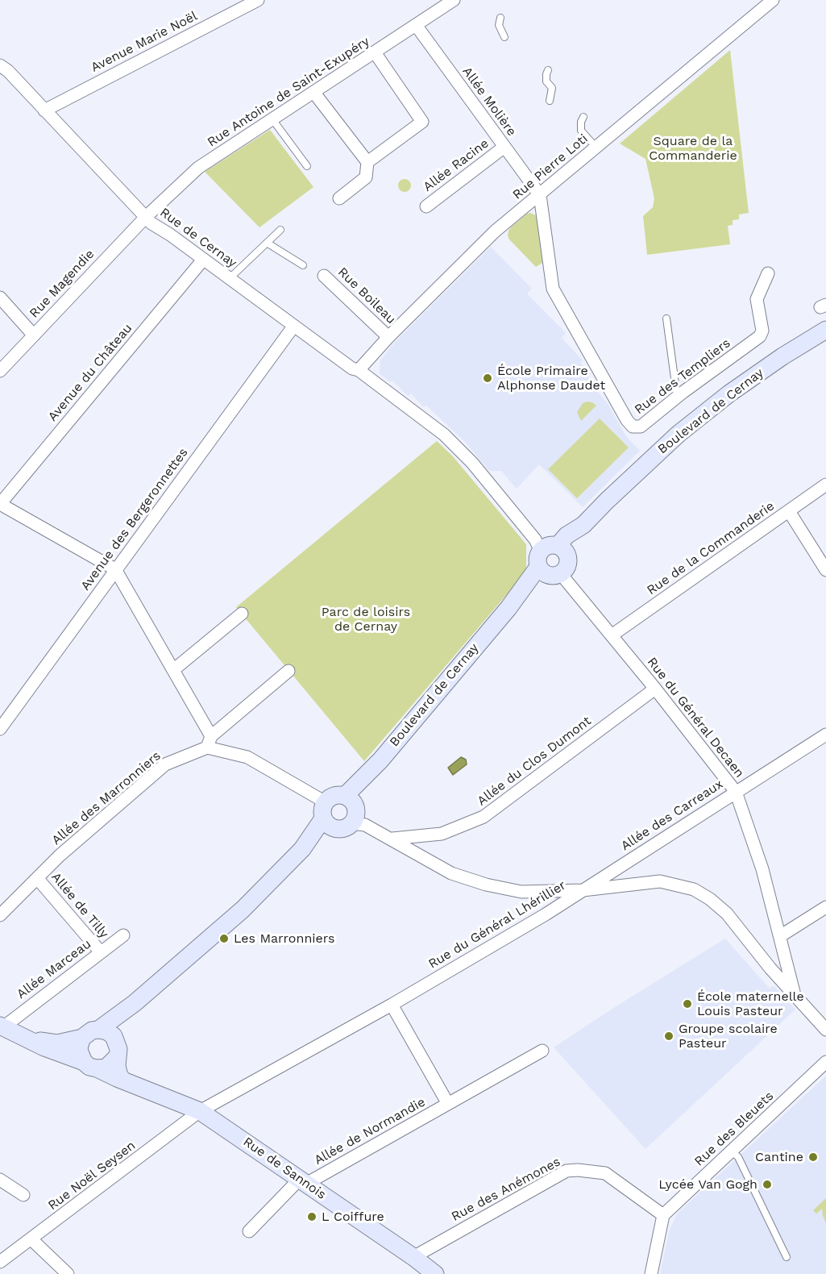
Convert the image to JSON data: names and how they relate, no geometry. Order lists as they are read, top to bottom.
{
  "streets": {
    "street": [
      "Avenue Marie Noël",
      "Rue Antoine de Saint-Exupéry",
      "Allée Molière",
      "Allée Racine",
      "Rue Pierre Loti",
      "Rue de Cernay",
      "Rue Magendie",
      "Rue Boileau",
      "Avenue du Château",
      "Rue des Templiers",
      "Boulevard de Cernay",
      "Avenue des Bergeronnettes",
      "Rue de la Commanderie",
      "Rue du Général Decaen",
      "Allée du Clos Dumont",
      "Allée des Marronniers",
      "Allée des Carreaux",
      "Allée de Tilly",
      "Rue du Général Lhérillier",
      "Allée Marceau",
      "Rue des Bleuets",
      "Allée de Normandie",
      "Rue de Sannois",
      "Rue Noël Seysen",
      "Rue des Anémones"
    ]
  },
  "crossings": [
    ["Avenue Marie Noël", "Rue de Cernay"],
    ["Rue Antoine de Saint-Exupéry", "Allée Molière"],
    ["Rue Antoine de Saint-Exupéry", "Rue de Cernay"],
    ["Rue Antoine de Saint-Exupéry", "Rue Magendie"],
    ["Allée Molière", "Allée Racine"],
    ["Allée Molière", "Rue Pierre Loti"],
    ["Allée Molière", "Rue des Templiers"],
    ["Rue Pierre Loti", "Rue de Cernay"],
    ["Rue Pierre Loti", "Rue Boileau"],
    ["Rue Pierre Loti", "Rue des Templiers"],
    ["Rue Pierre Loti", "Rue du Général Decaen"],
    ["Rue de Cernay", "Rue Magendie"],
    ["Rue de Cernay", "Avenue du Château"],
    ["Rue de Cernay", "Avenue des Bergeronnettes"],
    ["Rue de Cernay", "Rue du Général Decaen"],
    ["Boulevard de Cernay", "Rue du Général Decaen"],
    ["Rue de la Commanderie", "Rue du Général Decaen"],
    ["Rue du Général Decaen", "Allée du Clos Dumont"],
    ["Rue du Général Decaen", "Allée des Carreaux"],
    ["Rue du Général Decaen", "Rue du Général Lhérillier"],
    ["Allée des Marronniers", "Allée de Tilly"],
    ["Allée des Carreaux", "Rue du Général Lhérillier"],
    ["Allée de Tilly", "Allée Marceau"],
    ["Rue du Général Lhérillier", "Allée de Normandie"],
    ["Rue du Général Lhérillier", "Rue de Sannois"],
    ["Rue du Général Lhérillier", "Rue Noël Seysen"],
    ["Allée Marceau", "Rue de Sannois"],
    ["Rue des Bleuets", "Rue des Anémones"],
    ["Allée de Normandie", "Rue de Sannois"],
    ["Rue de Sannois", "Rue Noël Seysen"],
    ["Rue de Sannois", "Rue des Anémones"]
  ],
  "parks": ["Square de la Commanderie", "Parc de loisirs de Cernay"],
  "places": [
    "École Primaire Alphonse Daudet",
    "Les Marronniers",
    "École maternelle Louis Pasteur",
    "Groupe scolaire Pasteur",
    "Cantine",
    "Lycée Van Gogh",
    "L Coiffure"
  ]
}
